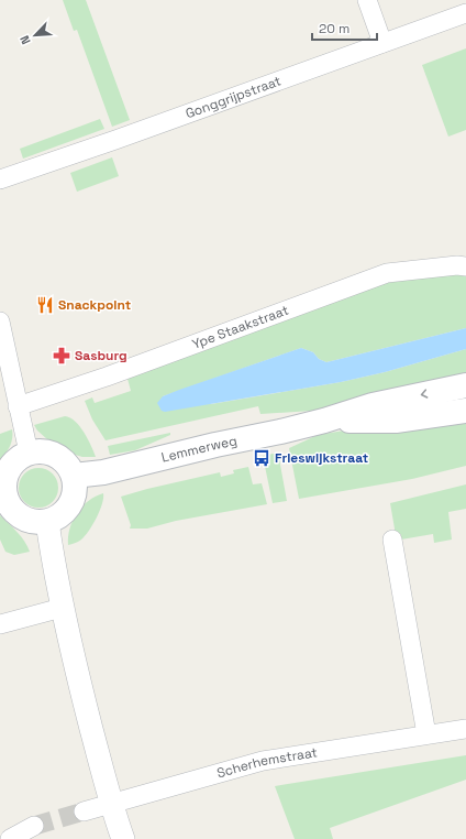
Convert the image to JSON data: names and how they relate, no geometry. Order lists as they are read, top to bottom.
{
  "streets": {
    "main road": ["Lemmerweg"],
    "street": ["Gonggrijpstraat", "Ype Staakstraat", "Scherhemstraat"]
  },
  "places": {
    "restaurant": ["Snackpoint"],
    "pharmacy": ["Sasburg"],
    "bus stop": ["Frieswijkstraat"]
  },
  "scale_bar": "20 m",
  "north": "bottom left"
}
